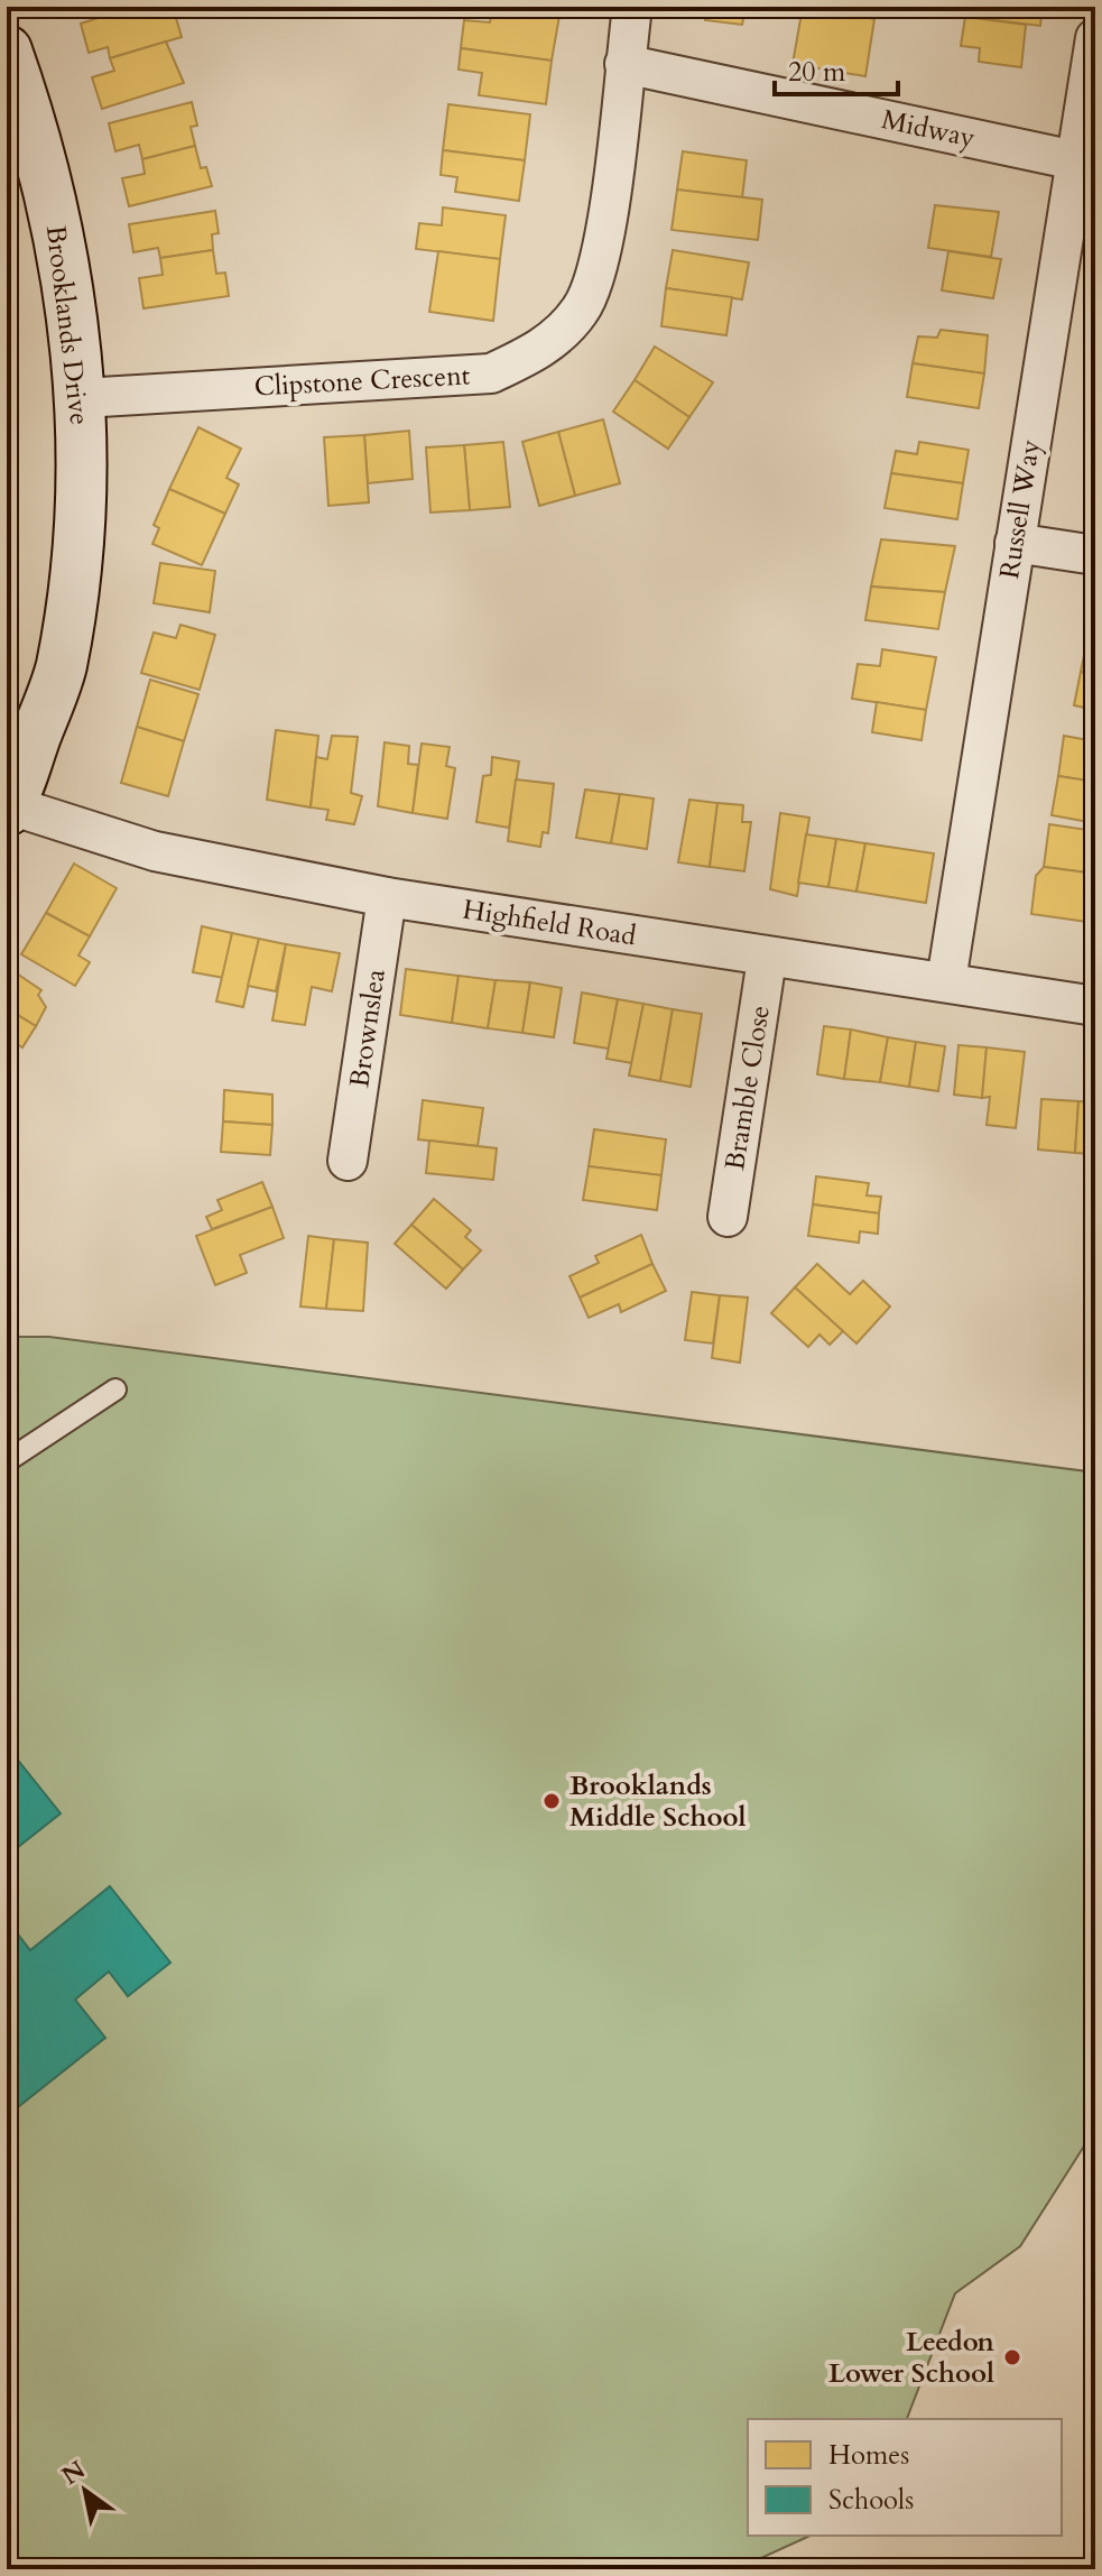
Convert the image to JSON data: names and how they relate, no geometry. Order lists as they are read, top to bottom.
{
  "streets": {
    "street": [
      "Midway",
      "Brooklands Drive",
      "Clipstone Crescent",
      "Russell Way",
      "Highfield Road",
      "Brownslea",
      "Bramble Close"
    ]
  },
  "crossings": [
    ["Midway", "Clipstone Crescent"],
    ["Midway", "Russell Way"],
    ["Brooklands Drive", "Clipstone Crescent"],
    ["Brooklands Drive", "Highfield Road"],
    ["Russell Way", "Highfield Road"],
    ["Highfield Road", "Brownslea"],
    ["Highfield Road", "Bramble Close"]
  ],
  "places": ["Brooklands Middle School", "Leedon Lower School"],
  "legend": ["Homes", "Schools"],
  "scale_bar": "20 m",
  "north": "top left"
}
